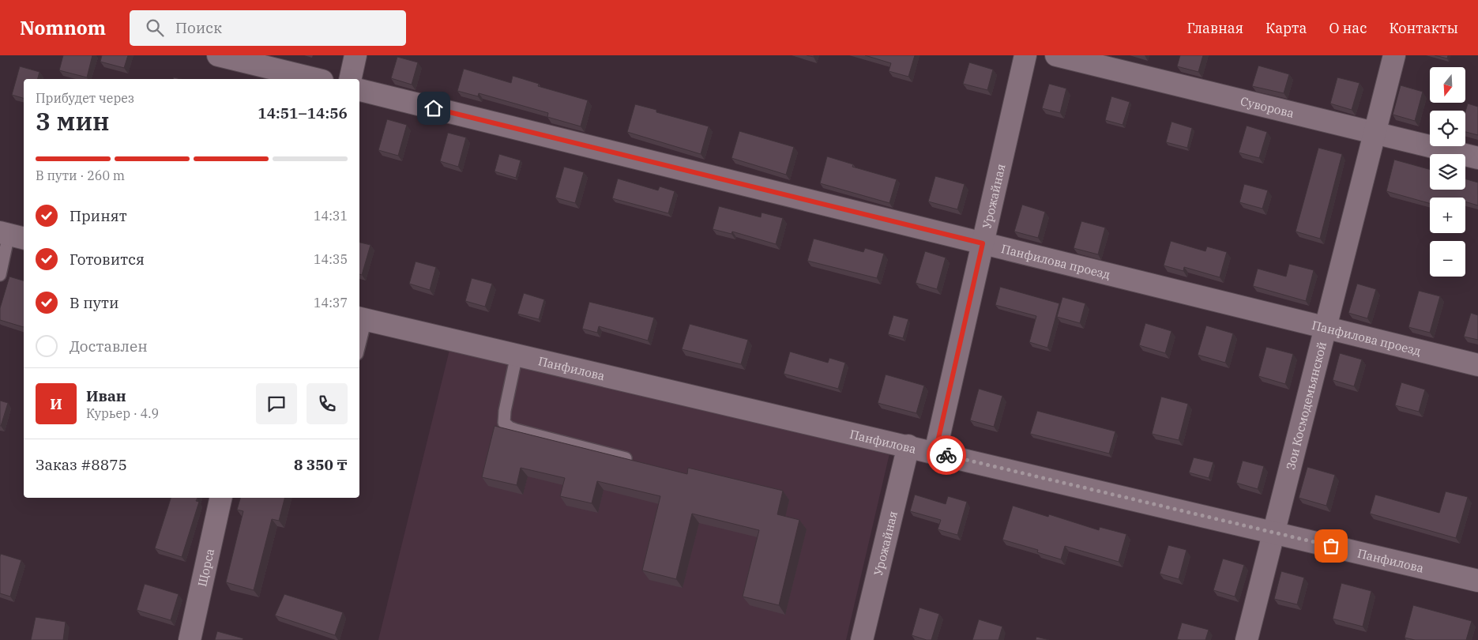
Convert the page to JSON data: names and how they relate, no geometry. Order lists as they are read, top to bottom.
{
  "streets": {
    "street": [
      "Суворова",
      "Урожайная",
      "Панфилова проезд",
      "Панфилова",
      "Зои Космодемьянской",
      "Щорса"
    ]
  },
  "crossings": [
    ["Суворова", "Зои Космодемьянской"],
    ["Урожайная", "Панфилова проезд"],
    ["Урожайная", "Панфилова"],
    ["Панфилова проезд", "Зои Космодемьянской"],
    ["Панфилова", "Зои Космодемьянской"]
  ],
  "north": "bottom",
  "page": {
    "header": "Nomnom",
    "search": "Поиск",
    "nav": [
      "Главная",
      "Карта",
      "О нас",
      "Контакты"
    ],
    "map_buttons": ["+", "−"],
    "heading": ["3 мин", "Прибудет через", "14:51–14:56"],
    "panel": [
      "Иван",
      "Курьер · 4.9",
      "Заказ #8875",
      "8 350 ₸"
    ],
    "bar": "В пути · 260 m",
    "list": [
      ["Принят", "14:31"],
      ["Готовится", "14:35"],
      ["В пути", "14:37"],
      "Доставлен"
    ],
    "round": "И"
  }
}
